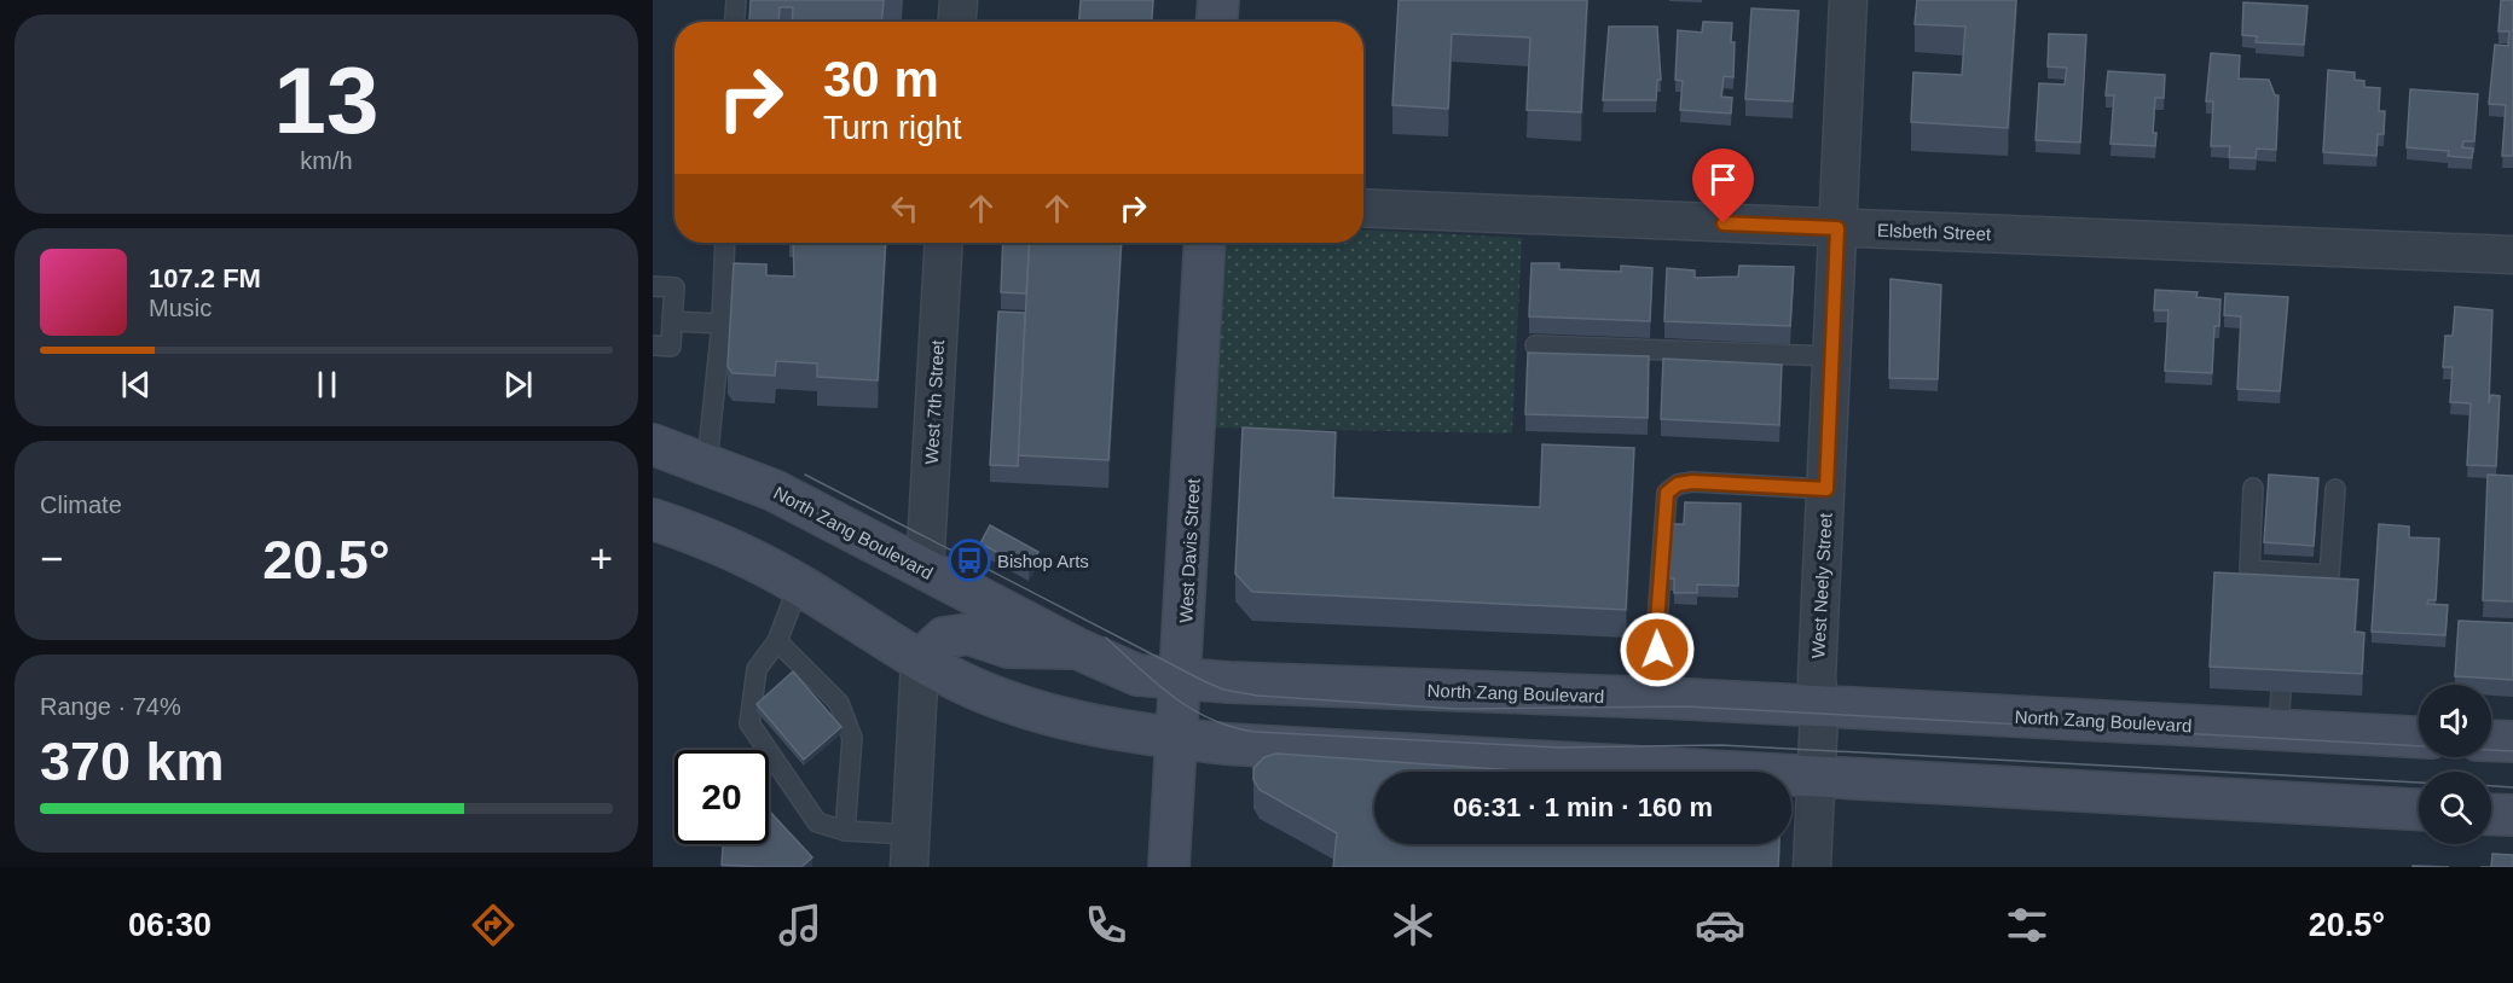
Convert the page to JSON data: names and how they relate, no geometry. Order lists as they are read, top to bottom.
{
  "streets": {
    "main road": ["North Zang Boulevard", "West Davis Street"],
    "street": ["Elsbeth Street", "West 7th Street", "West Neely Street"]
  },
  "crossings": [
    ["Elsbeth Street", "West Neely Street"],
    ["West 7th Street", "North Zang Boulevard"],
    ["North Zang Boulevard", "West Davis Street"],
    ["North Zang Boulevard", "West Neely Street"]
  ],
  "places": {
    "bus stop": ["Bishop Arts"]
  },
  "page": {
    "tile": [
      ["13", "km/h"],
      "Climate",
      ["Range · 74%", "370 km"]
    ],
    "turn": ["30 m", "Turn right"],
    "song": ["107.2 FM", "Music"],
    "heat": ["−", "20.5°", "+"],
    "limit": "20",
    "trip": "06:31 · 1 min · 160 m",
    "tabs": ["06:30", "20.5°"]
  }
}
